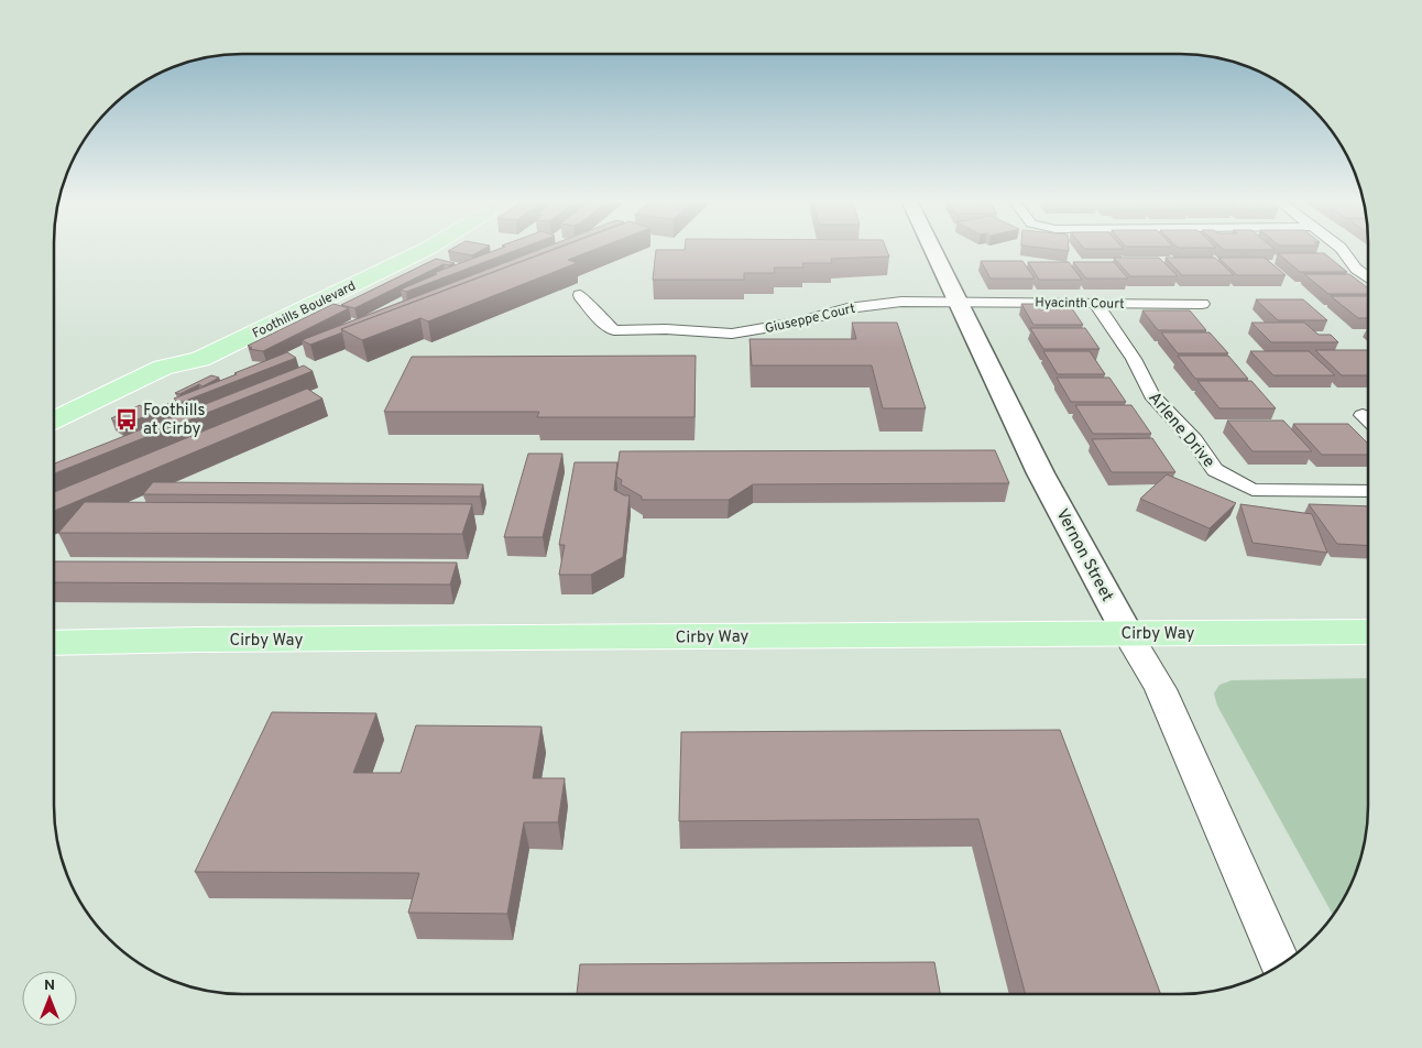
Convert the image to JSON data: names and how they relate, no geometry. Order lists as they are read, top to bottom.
{
  "streets": {
    "main road": ["Foothills Boulevard", "Vernon Street", "Cirby Way"],
    "street": ["Hyacinth Court", "Giuseppe Court", "Arlene Drive"]
  },
  "crossings": [
    ["Hyacinth Court", "Giuseppe Court"],
    ["Hyacinth Court", "Arlene Drive"],
    ["Hyacinth Court", "Vernon Street"],
    ["Giuseppe Court", "Vernon Street"],
    ["Vernon Street", "Cirby Way"]
  ],
  "places": {
    "bus stop": ["Foothills at Cirby"]
  },
  "north": "top"
}
